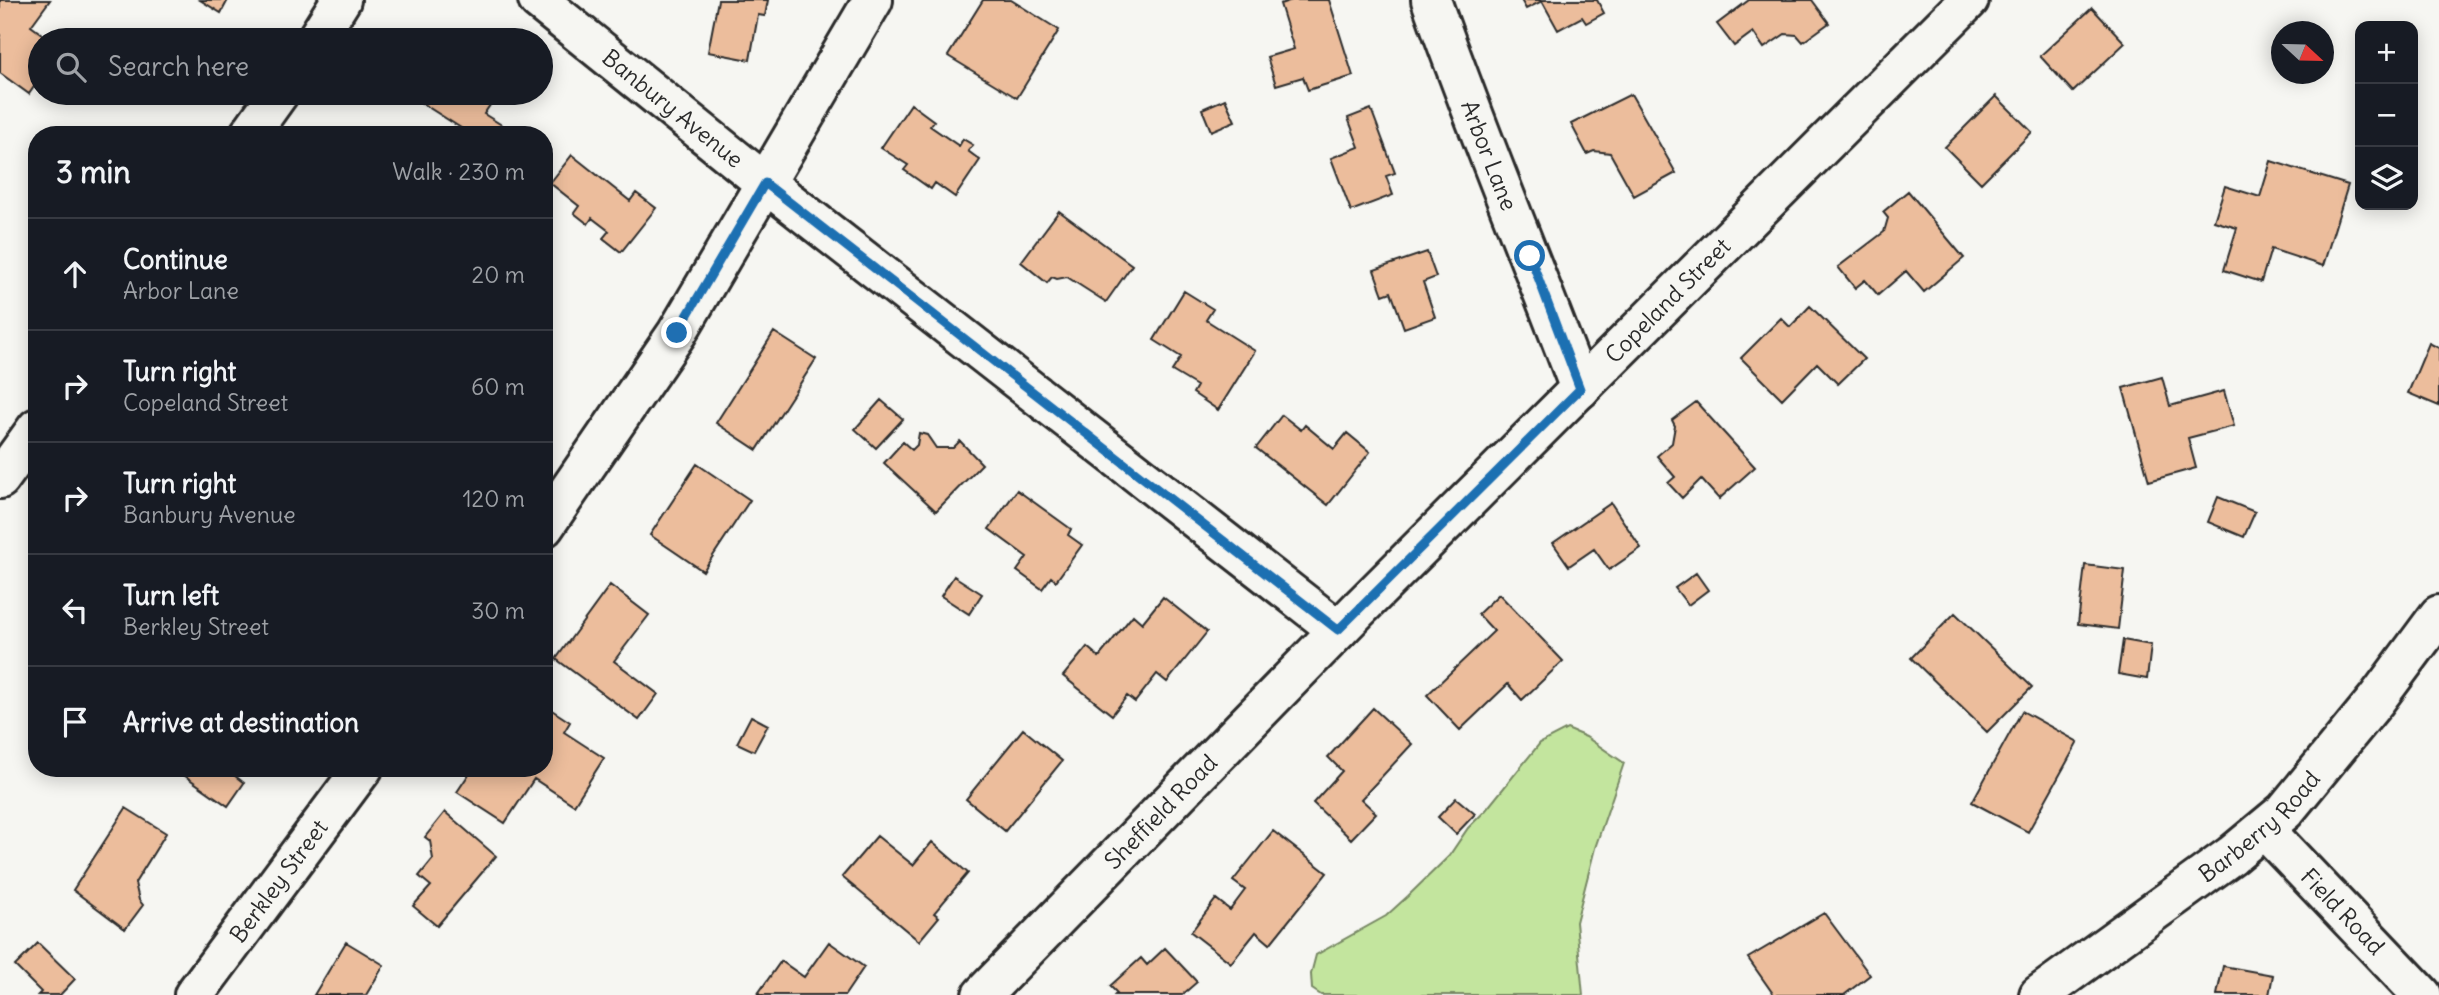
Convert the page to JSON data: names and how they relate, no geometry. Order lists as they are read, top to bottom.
{
  "streets": {
    "street": [
      "Banbury Avenue",
      "Arbor Lane",
      "Copeland Street",
      "Sheffield Road",
      "Barberry Road",
      "Berkley Street",
      "Field Road"
    ]
  },
  "crossings": [
    ["Banbury Avenue", "Copeland Street"],
    ["Banbury Avenue", "Sheffield Road"],
    ["Arbor Lane", "Copeland Street"],
    ["Copeland Street", "Sheffield Road"],
    ["Barberry Road", "Field Road"]
  ],
  "north": "right",
  "page": {
    "map_buttons": ["+", "−"],
    "search": "Search here",
    "heading": ["3 min", "Walk · 230 m"],
    "list": [
      ["Continue", "Arbor Lane", "20 m"],
      ["Turn right", "Copeland Street", "60 m"],
      ["Turn right", "Banbury Avenue", "120 m"],
      ["Turn left", "Berkley Street", "30 m"],
      "Arrive at destination"
    ]
  }
}
